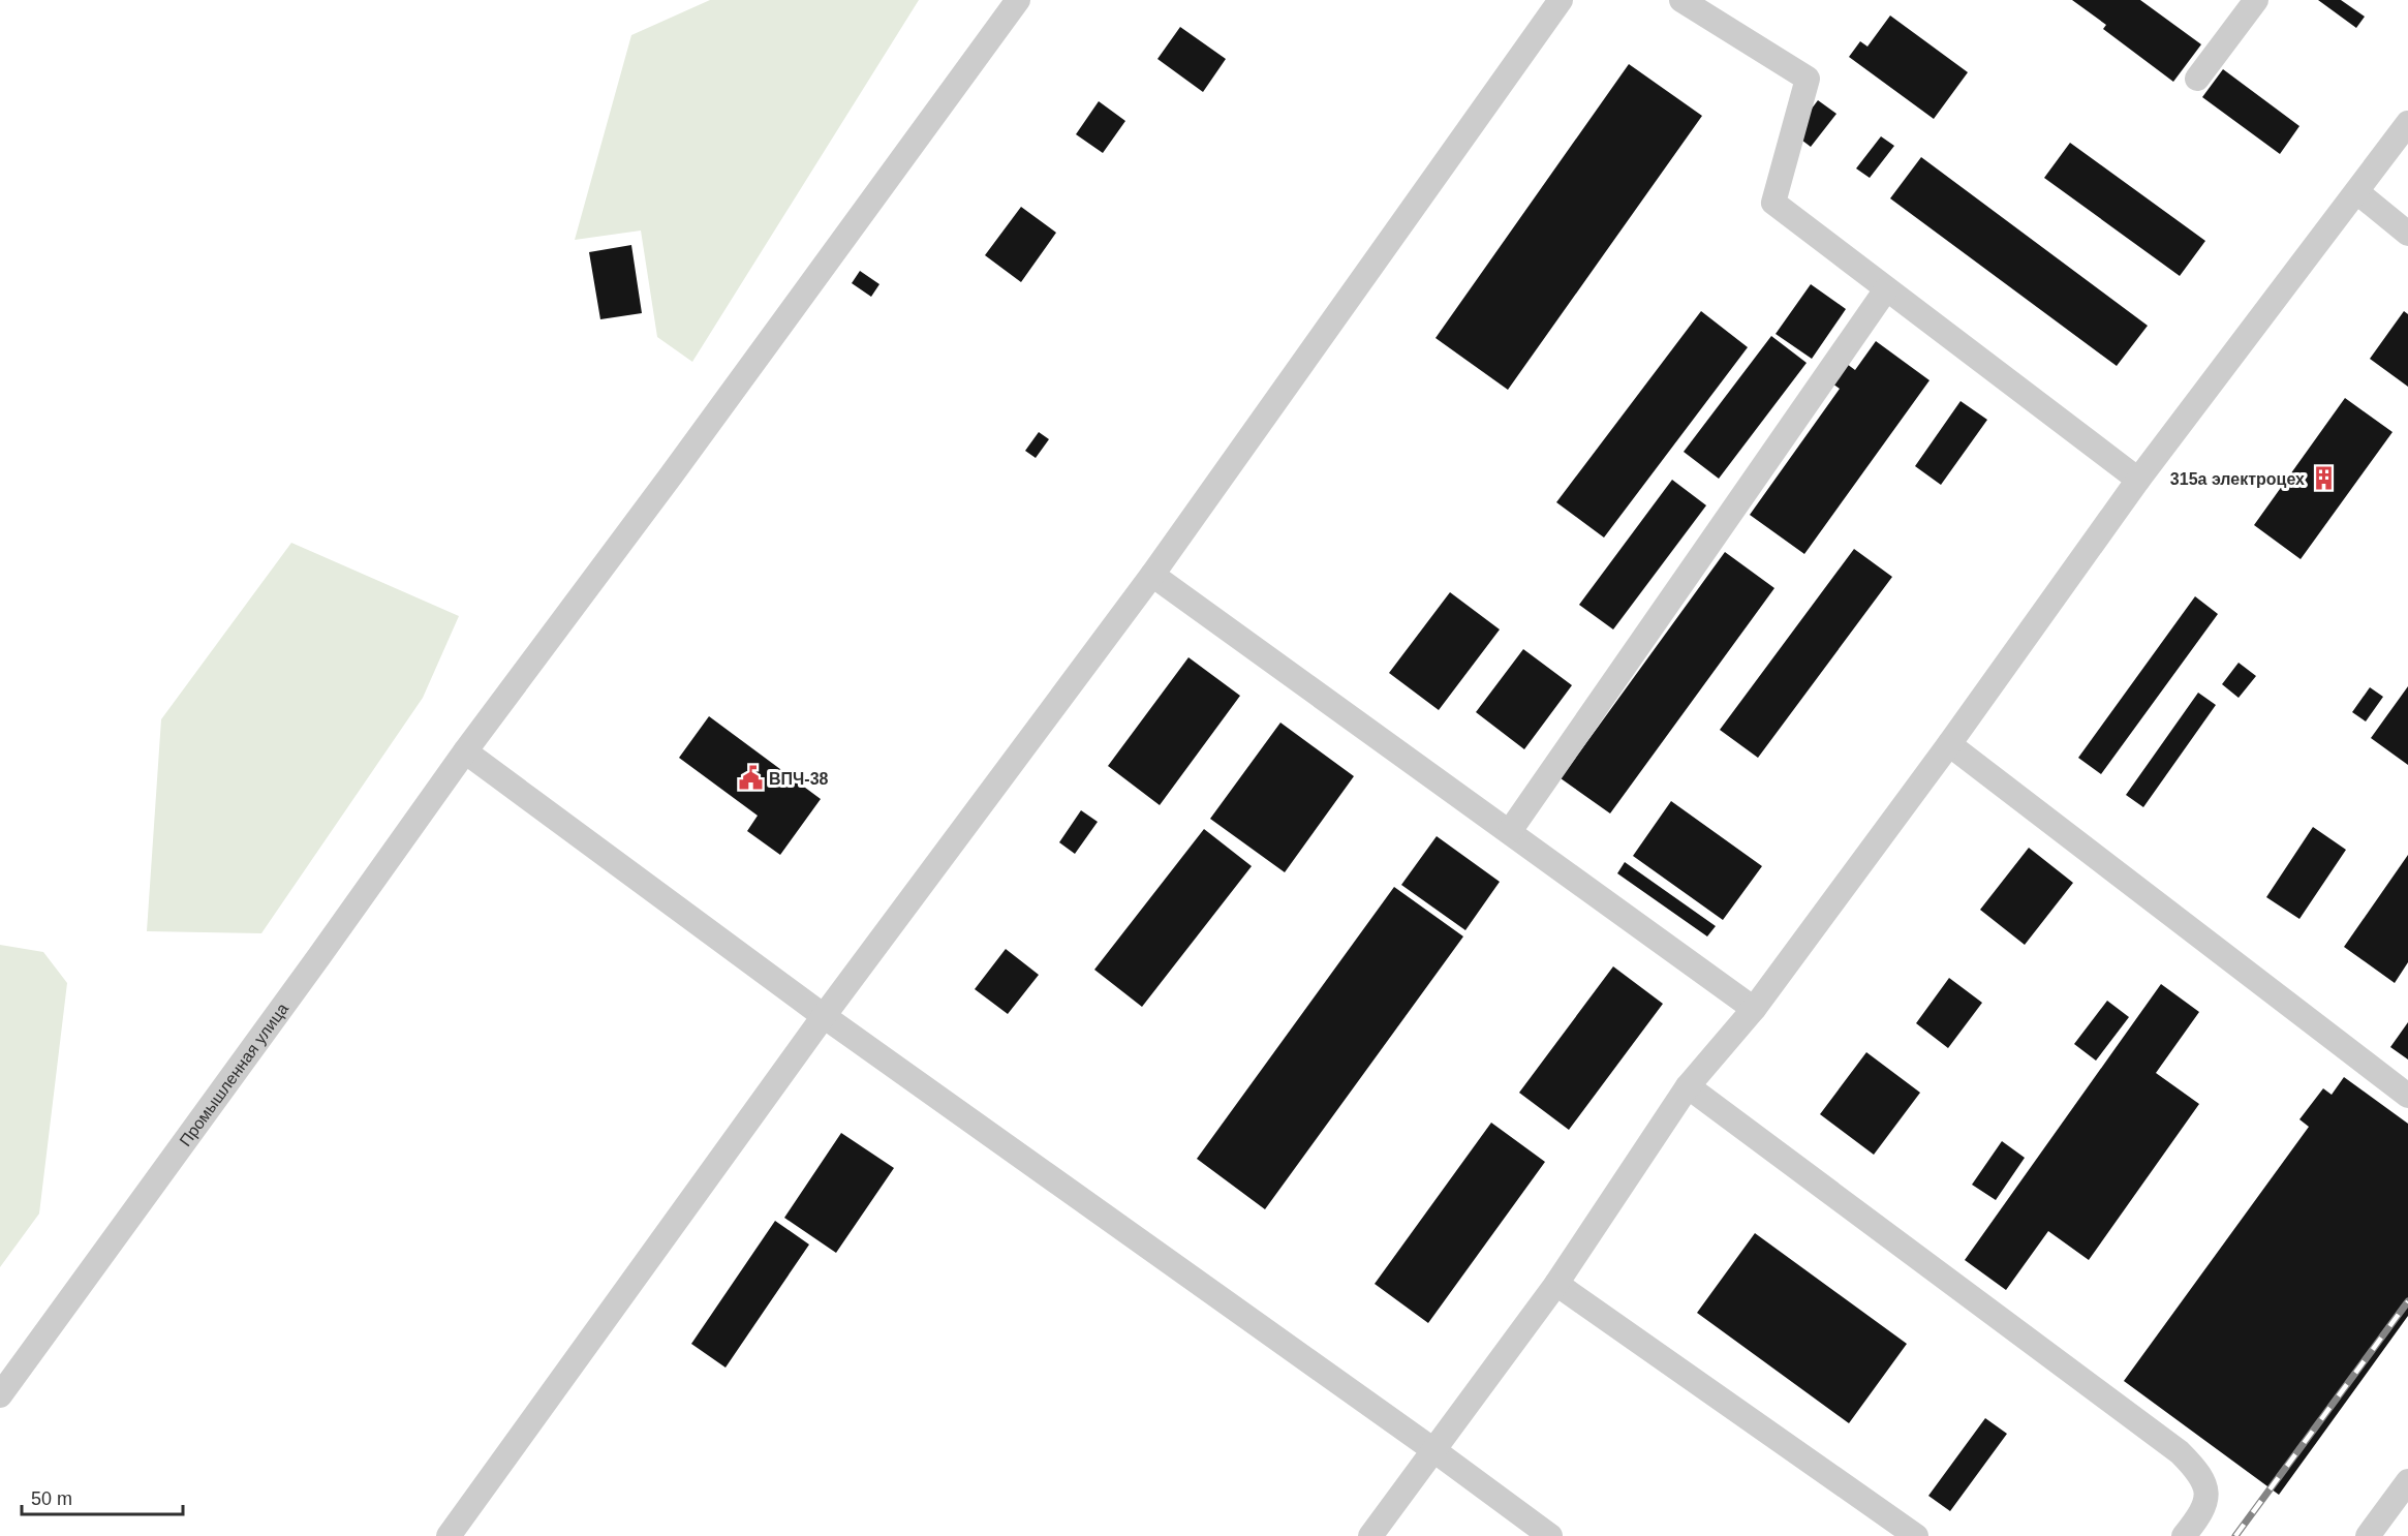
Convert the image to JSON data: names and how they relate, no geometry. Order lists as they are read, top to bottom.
{
  "streets": {
    "street": ["Промышленная улица"]
  },
  "places": {
    "building": ["315a электроцех"],
    "public building": ["ВПЧ-38"]
  },
  "scale_bar": "50 m"
}
